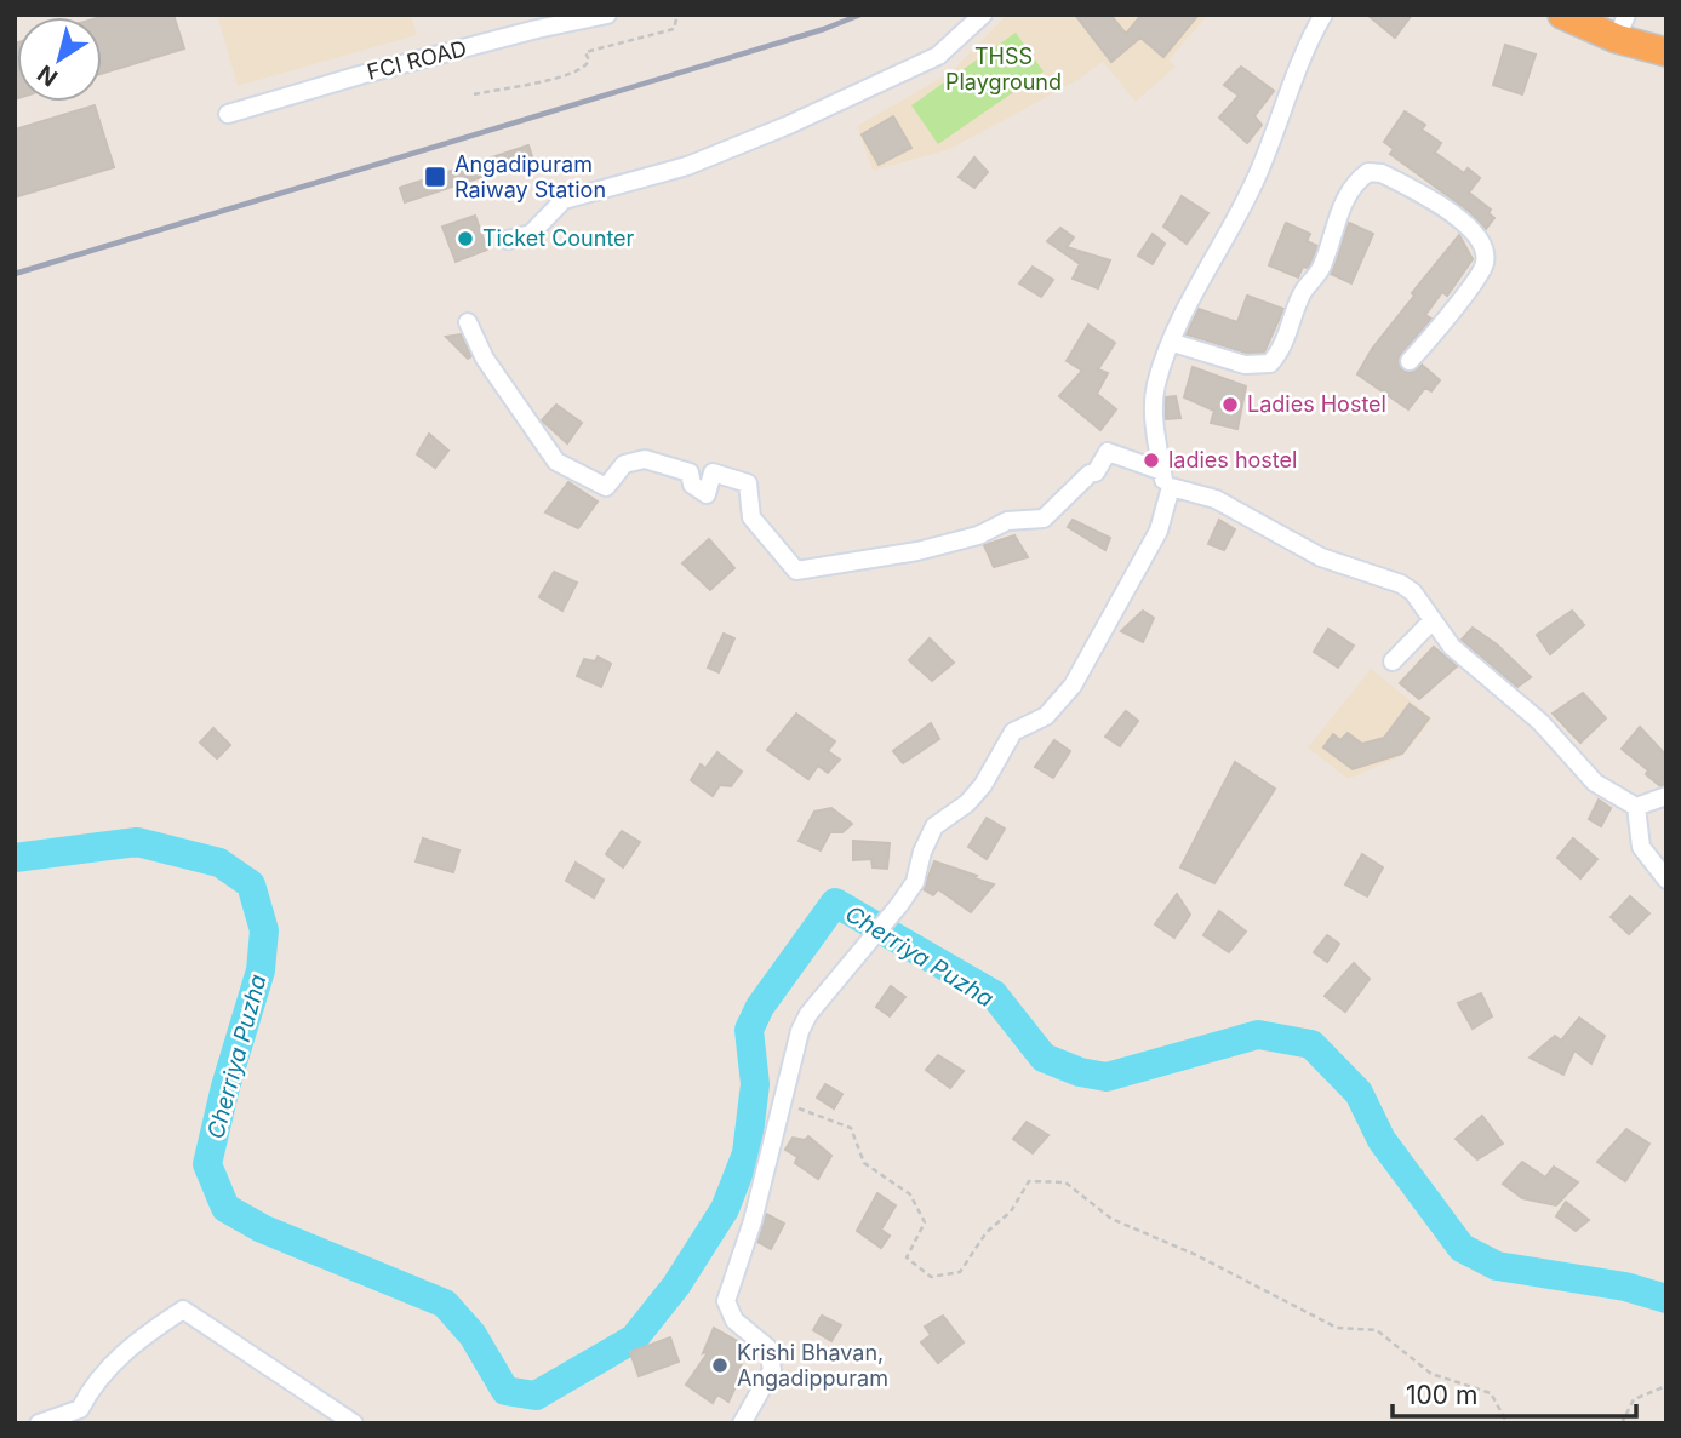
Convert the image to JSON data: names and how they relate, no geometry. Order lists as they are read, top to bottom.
{
  "streets": {
    "street": ["FCI ROAD"]
  },
  "water": ["Cherriya Puzha"],
  "parks": ["THSS Playground"],
  "places": {
    "transit": ["Angadipuram Raiway Station"],
    "other": [
      "Ticket Counter",
      "Ladies Hostel",
      "ladies hostel",
      "Krishi Bhavan, Angadippuram"
    ]
  },
  "scale_bar": "100 m",
  "north": "bottom left"
}
